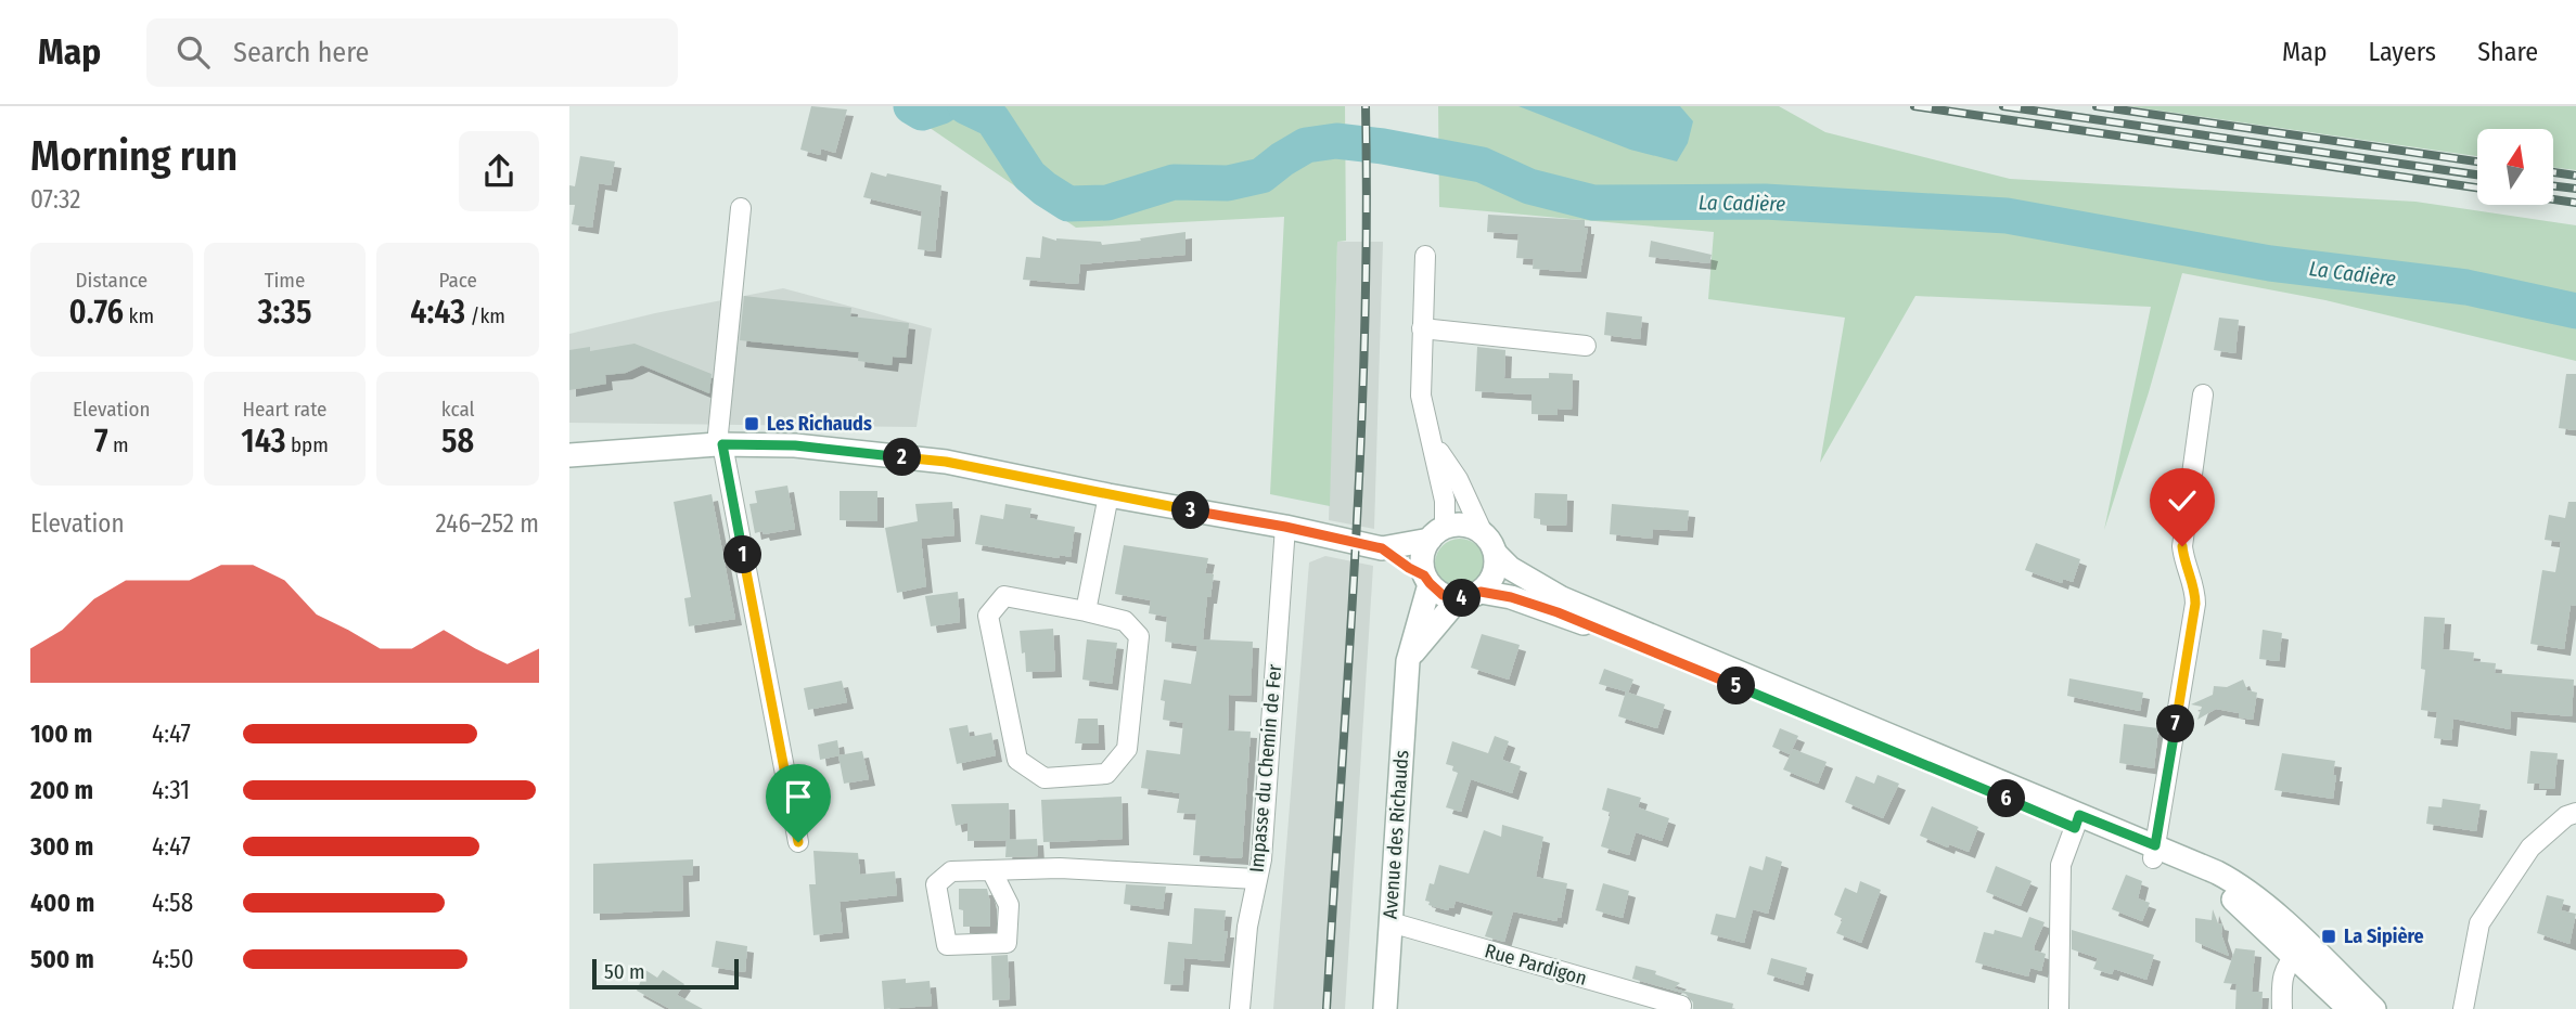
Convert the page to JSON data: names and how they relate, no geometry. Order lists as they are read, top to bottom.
{
  "streets": {
    "street": ["Impasse du Chemin de Fer", "Avenue des Richauds", "Rue Pardigon"]
  },
  "crossings": [
    ["Avenue des Richauds", "Rue Pardigon"]
  ],
  "water": ["La Cadière"],
  "places": {
    "transit": ["Les Richauds", "La Sipière"]
  },
  "scale_bar": "50 m",
  "north": "top",
  "page": {
    "header": "Map",
    "search": "Search here",
    "nav": ["Map", "Layers", "Share"],
    "heading": ["Morning run", "07:32"],
    "stats": [
      ["Distance", "0.76 km"],
      ["Time", "3:35"],
      ["Pace", "4:43 /km"],
      ["Elevation", "7 m"],
      ["Heart rate", "143 bpm"],
      ["kcal", "58"]
    ],
    "pins": [
      "2",
      "3",
      "1",
      "4",
      "5",
      "7",
      "6"
    ],
    "chart": ["Elevation", "246–252 m"],
    "list": [
      {
        "name": "100 m",
        "note": "4:47"
      },
      {
        "name": "200 m",
        "note": "4:31"
      },
      {
        "name": "300 m",
        "note": "4:47"
      },
      {
        "name": "400 m",
        "note": "4:58"
      },
      {
        "name": "500 m",
        "note": "4:50"
      }
    ],
    "scale": "50 m"
  }
}
